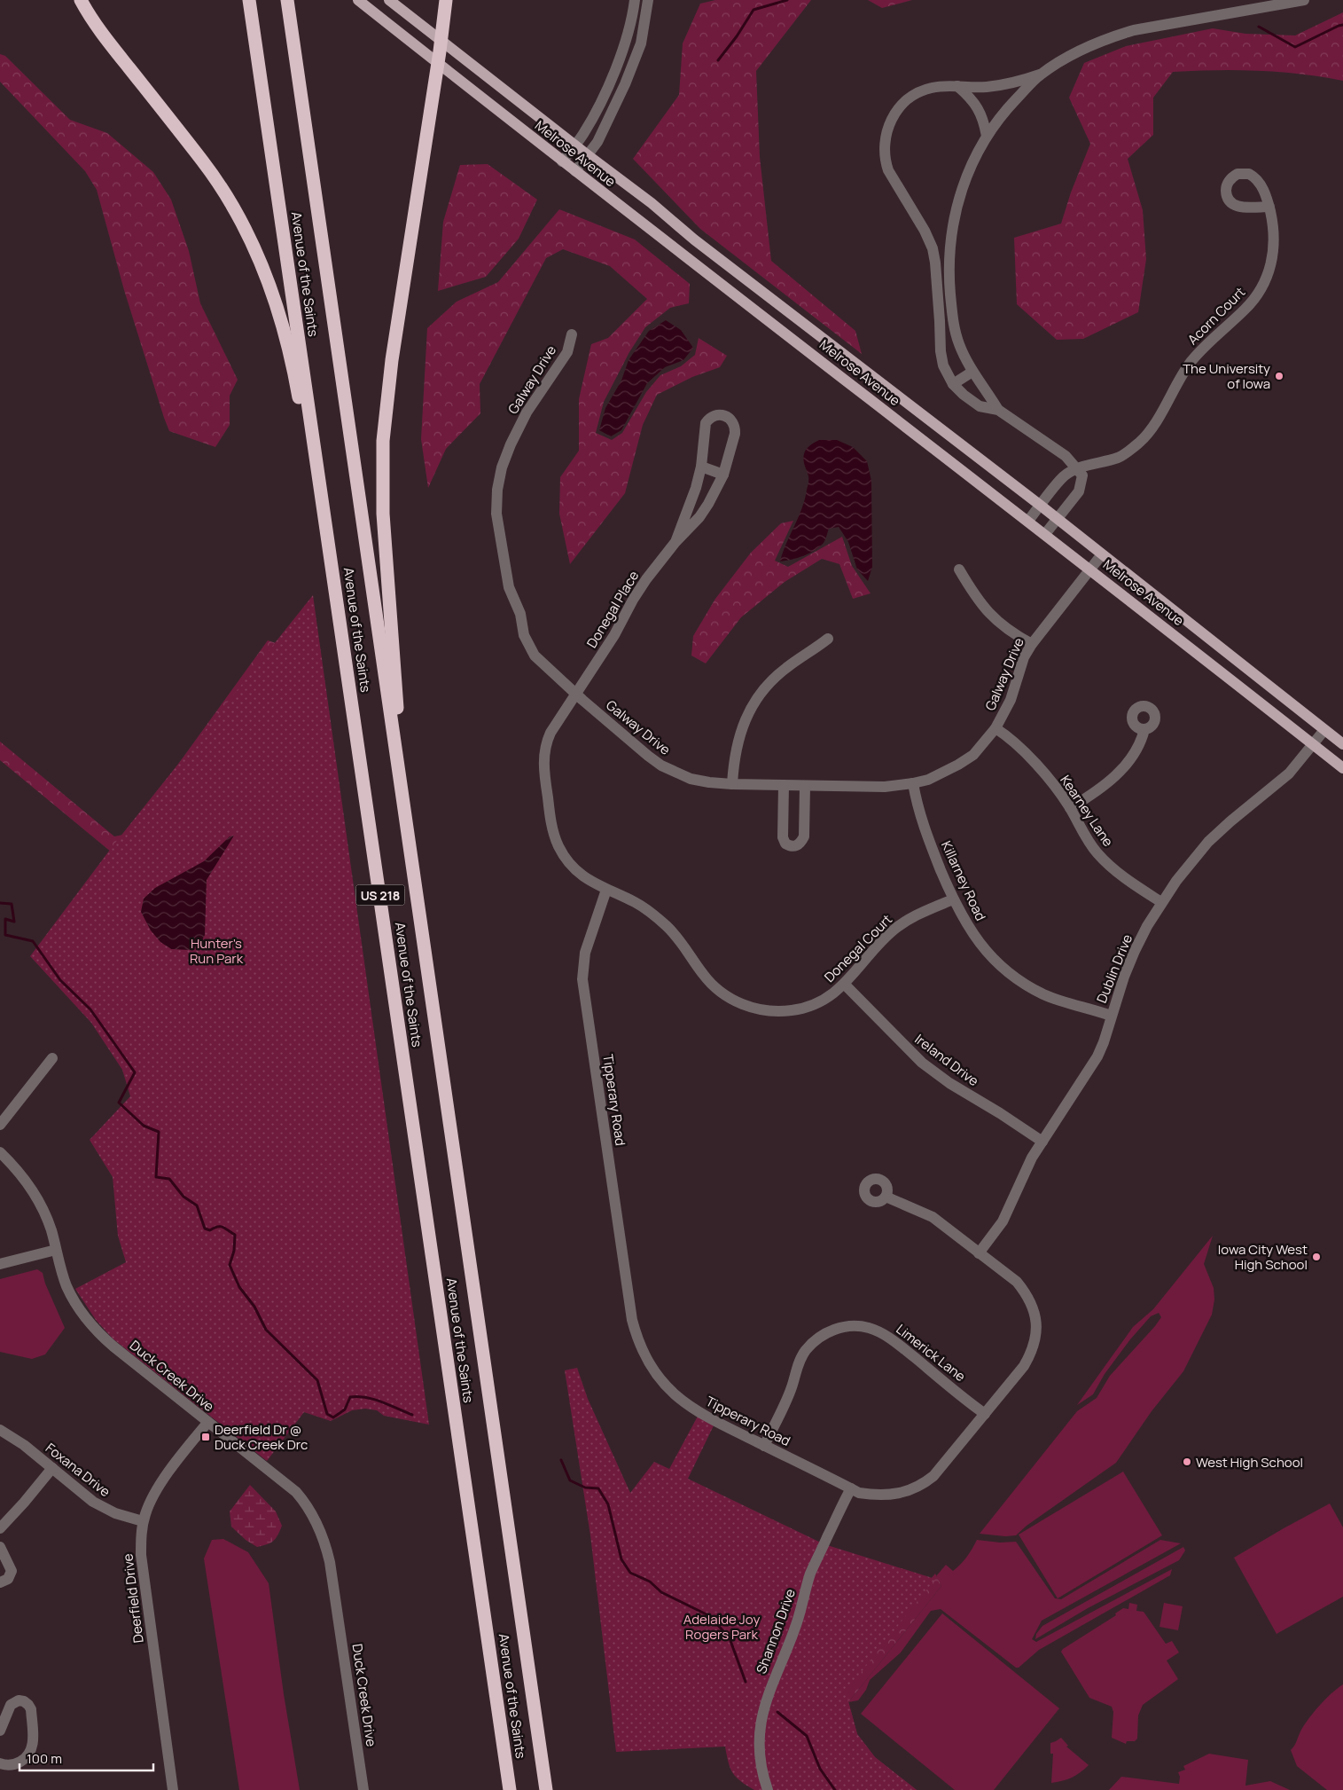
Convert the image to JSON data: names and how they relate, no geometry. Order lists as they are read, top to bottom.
{
  "streets": {
    "highway": ["Avenue of the Saints", "US 218"],
    "main road": ["Melrose Avenue"],
    "street": [
      "Acorn Court",
      "Galway Drive",
      "Donegal Place",
      "Kearney Lane",
      "Killarney Road",
      "Donegal Court",
      "Dublin Drive",
      "Ireland Drive",
      "Tipperary Road",
      "Limerick Lane",
      "Duck Creek Drive",
      "Foxana Drive",
      "Deerfield Drive",
      "Shannon Drive"
    ]
  },
  "crossings": [
    ["Melrose Avenue", "Galway Drive"],
    ["Melrose Avenue", "Dublin Drive"],
    ["Galway Drive", "Donegal Place"],
    ["Galway Drive", "Kearney Lane"],
    ["Galway Drive", "Killarney Road"],
    ["Galway Drive", "Donegal Court"],
    ["Donegal Place", "Donegal Court"],
    ["Kearney Lane", "Dublin Drive"],
    ["Killarney Road", "Donegal Court"],
    ["Killarney Road", "Dublin Drive"],
    ["Donegal Court", "Ireland Drive"],
    ["Donegal Court", "Tipperary Road"],
    ["Dublin Drive", "Ireland Drive"],
    ["Dublin Drive", "Tipperary Road"],
    ["Tipperary Road", "Limerick Lane"],
    ["Tipperary Road", "Shannon Drive"],
    ["Duck Creek Drive", "Deerfield Drive"],
    ["Foxana Drive", "Deerfield Drive"]
  ],
  "parks": ["Hunter's Run Park", "Adelaide Joy Rogers Park"],
  "places": {
    "other": ["The University of Iowa", "Iowa City West High School", "West High School"],
    "transit": ["Deerfield Dr @ Duck Creek Drc"]
  },
  "scale_bar": "100 m"
}
